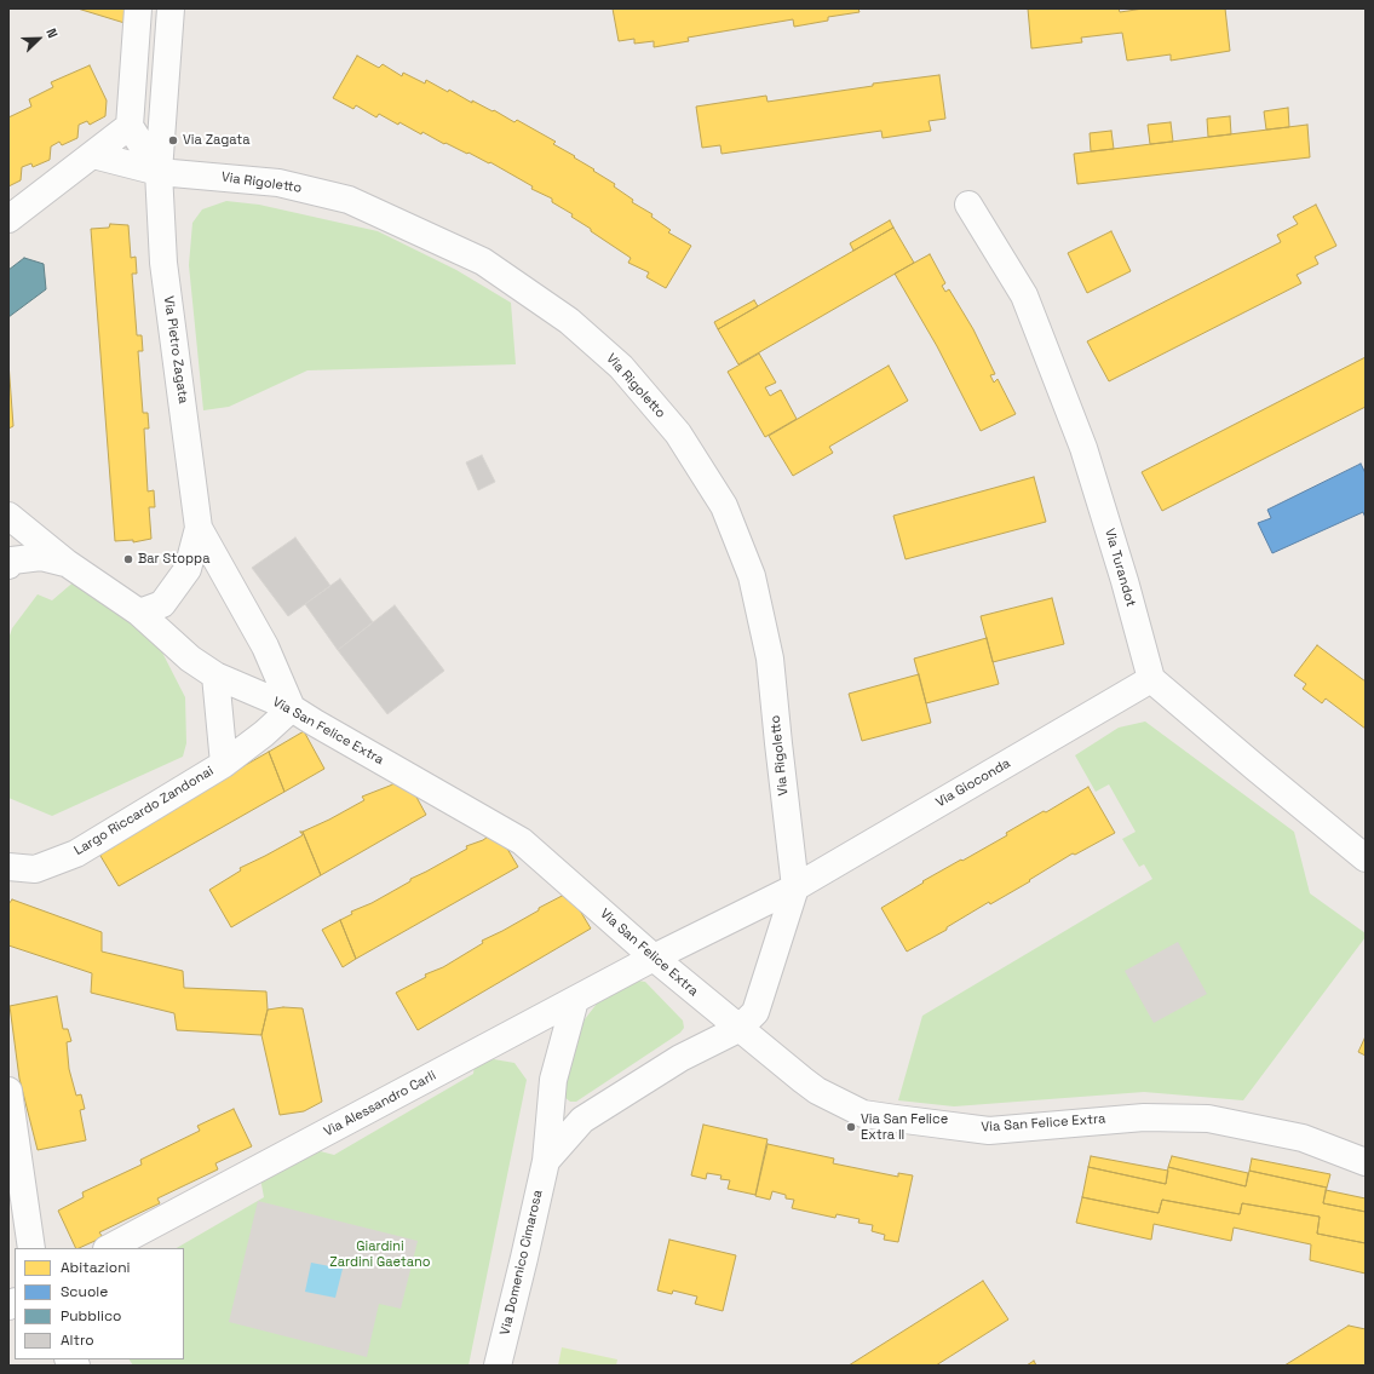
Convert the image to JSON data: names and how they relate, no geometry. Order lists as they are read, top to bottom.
{
  "streets": {
    "street": [
      "Via Rigoletto",
      "Via Pietro Zagata",
      "Via Turandot",
      "Via San Felice Extra",
      "Via Gioconda",
      "Largo Riccardo Zandonai",
      "Via Alessandro Carli",
      "Via Domenico Cimarosa"
    ]
  },
  "crossings": [
    ["Via Rigoletto", "Via Pietro Zagata"],
    ["Via Rigoletto", "Via Gioconda"],
    ["Via Pietro Zagata", "Via San Felice Extra"],
    ["Via Pietro Zagata", "Largo Riccardo Zandonai"],
    ["Via Turandot", "Via Gioconda"],
    ["Via San Felice Extra", "Via Gioconda"],
    ["Via San Felice Extra", "Largo Riccardo Zandonai"],
    ["Via San Felice Extra", "Via Alessandro Carli"],
    ["Via San Felice Extra", "Via Domenico Cimarosa"],
    ["Via Gioconda", "Via Alessandro Carli"],
    ["Via Alessandro Carli", "Via Domenico Cimarosa"]
  ],
  "parks": ["Giardini Zardini Gaetano"],
  "places": ["Via Zagata", "Bar Stoppa", "Via San Felice Extra II"],
  "legend": [
    "Abitazioni",
    "Scuole",
    "Pubblico",
    "Altro"
  ],
  "north": "top right"
}
